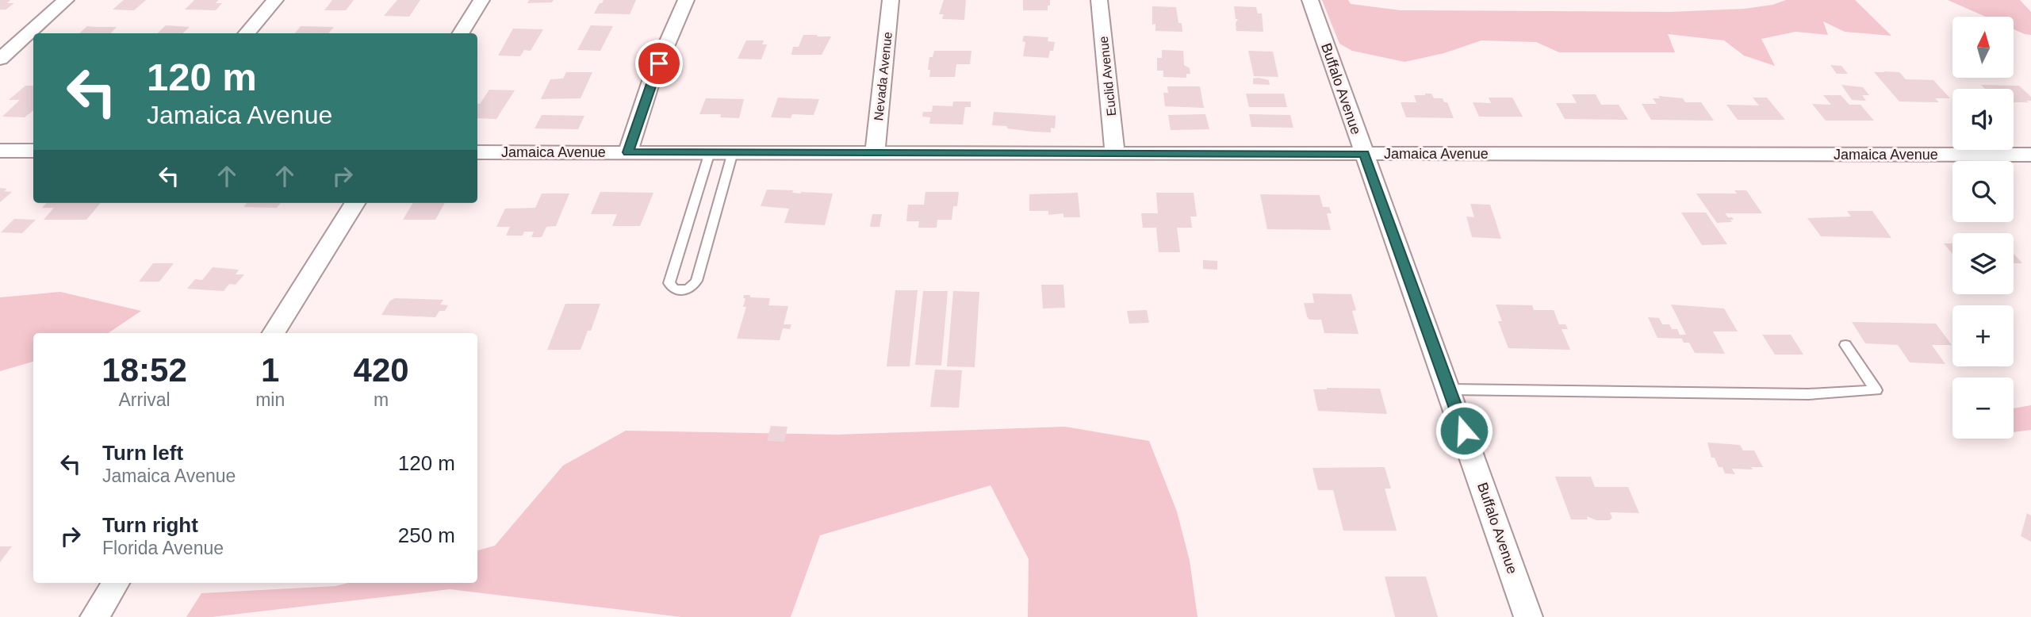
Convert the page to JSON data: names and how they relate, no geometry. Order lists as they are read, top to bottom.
{
  "streets": {
    "street": [
      "Nevada Avenue",
      "Euclid Avenue",
      "Buffalo Avenue",
      "Jamaica Avenue"
    ]
  },
  "crossings": [
    ["Nevada Avenue", "Jamaica Avenue"],
    ["Euclid Avenue", "Jamaica Avenue"],
    ["Buffalo Avenue", "Jamaica Avenue"]
  ],
  "north": "top",
  "page": {
    "map_buttons": ["+", "−"],
    "turn": ["120 m", "Jamaica Avenue"],
    "eta": [
      "18:52",
      "Arrival",
      "1",
      "min",
      "420",
      "m"
    ],
    "list": [
      {
        "name": "Turn left",
        "note": "Jamaica Avenue",
        "value": "120 m"
      },
      {
        "name": "Turn right",
        "note": "Florida Avenue",
        "value": "250 m"
      }
    ]
  }
}
